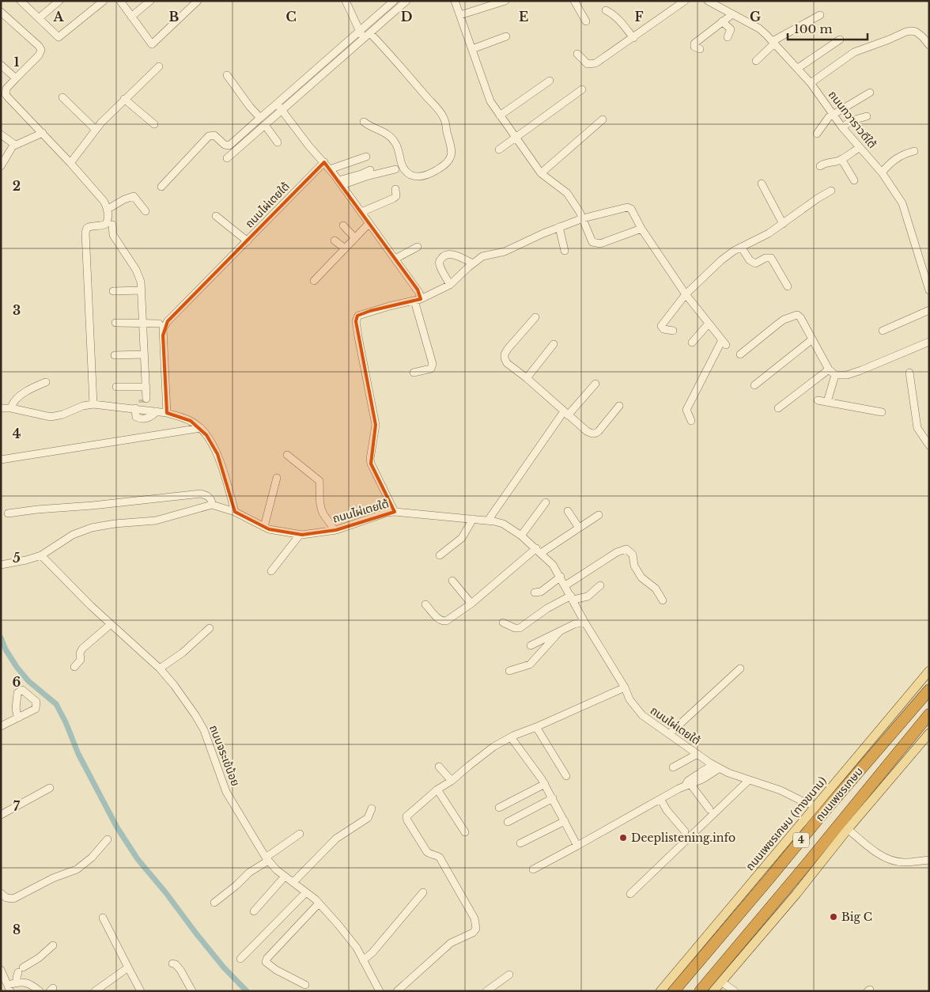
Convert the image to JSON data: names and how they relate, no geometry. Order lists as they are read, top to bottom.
{
  "streets": {
    "highway": ["ถนนเพชรเกษม", "4"],
    "main road": ["ถนนเพชรเกษม (ทางขนาน)"],
    "street": ["ถนนทวาราวดีใต้", "ถนนไผ่เตยใต้", "ถนนจระเข้น้อย"]
  },
  "crossings": [
    ["ถนนไผ่เตยใต้", "ถนนเพชรเกษม (ทางขนาน)"]
  ],
  "places": ["Deeplistening.info", "Big C"],
  "scale_bar": "100 m",
  "grid": {
    "columns": [
      "A",
      "B",
      "C",
      "D",
      "E",
      "F",
      "G"
    ],
    "rows": [
      "1",
      "2",
      "3",
      "4",
      "5",
      "6",
      "7",
      "8"
    ]
  }
}
